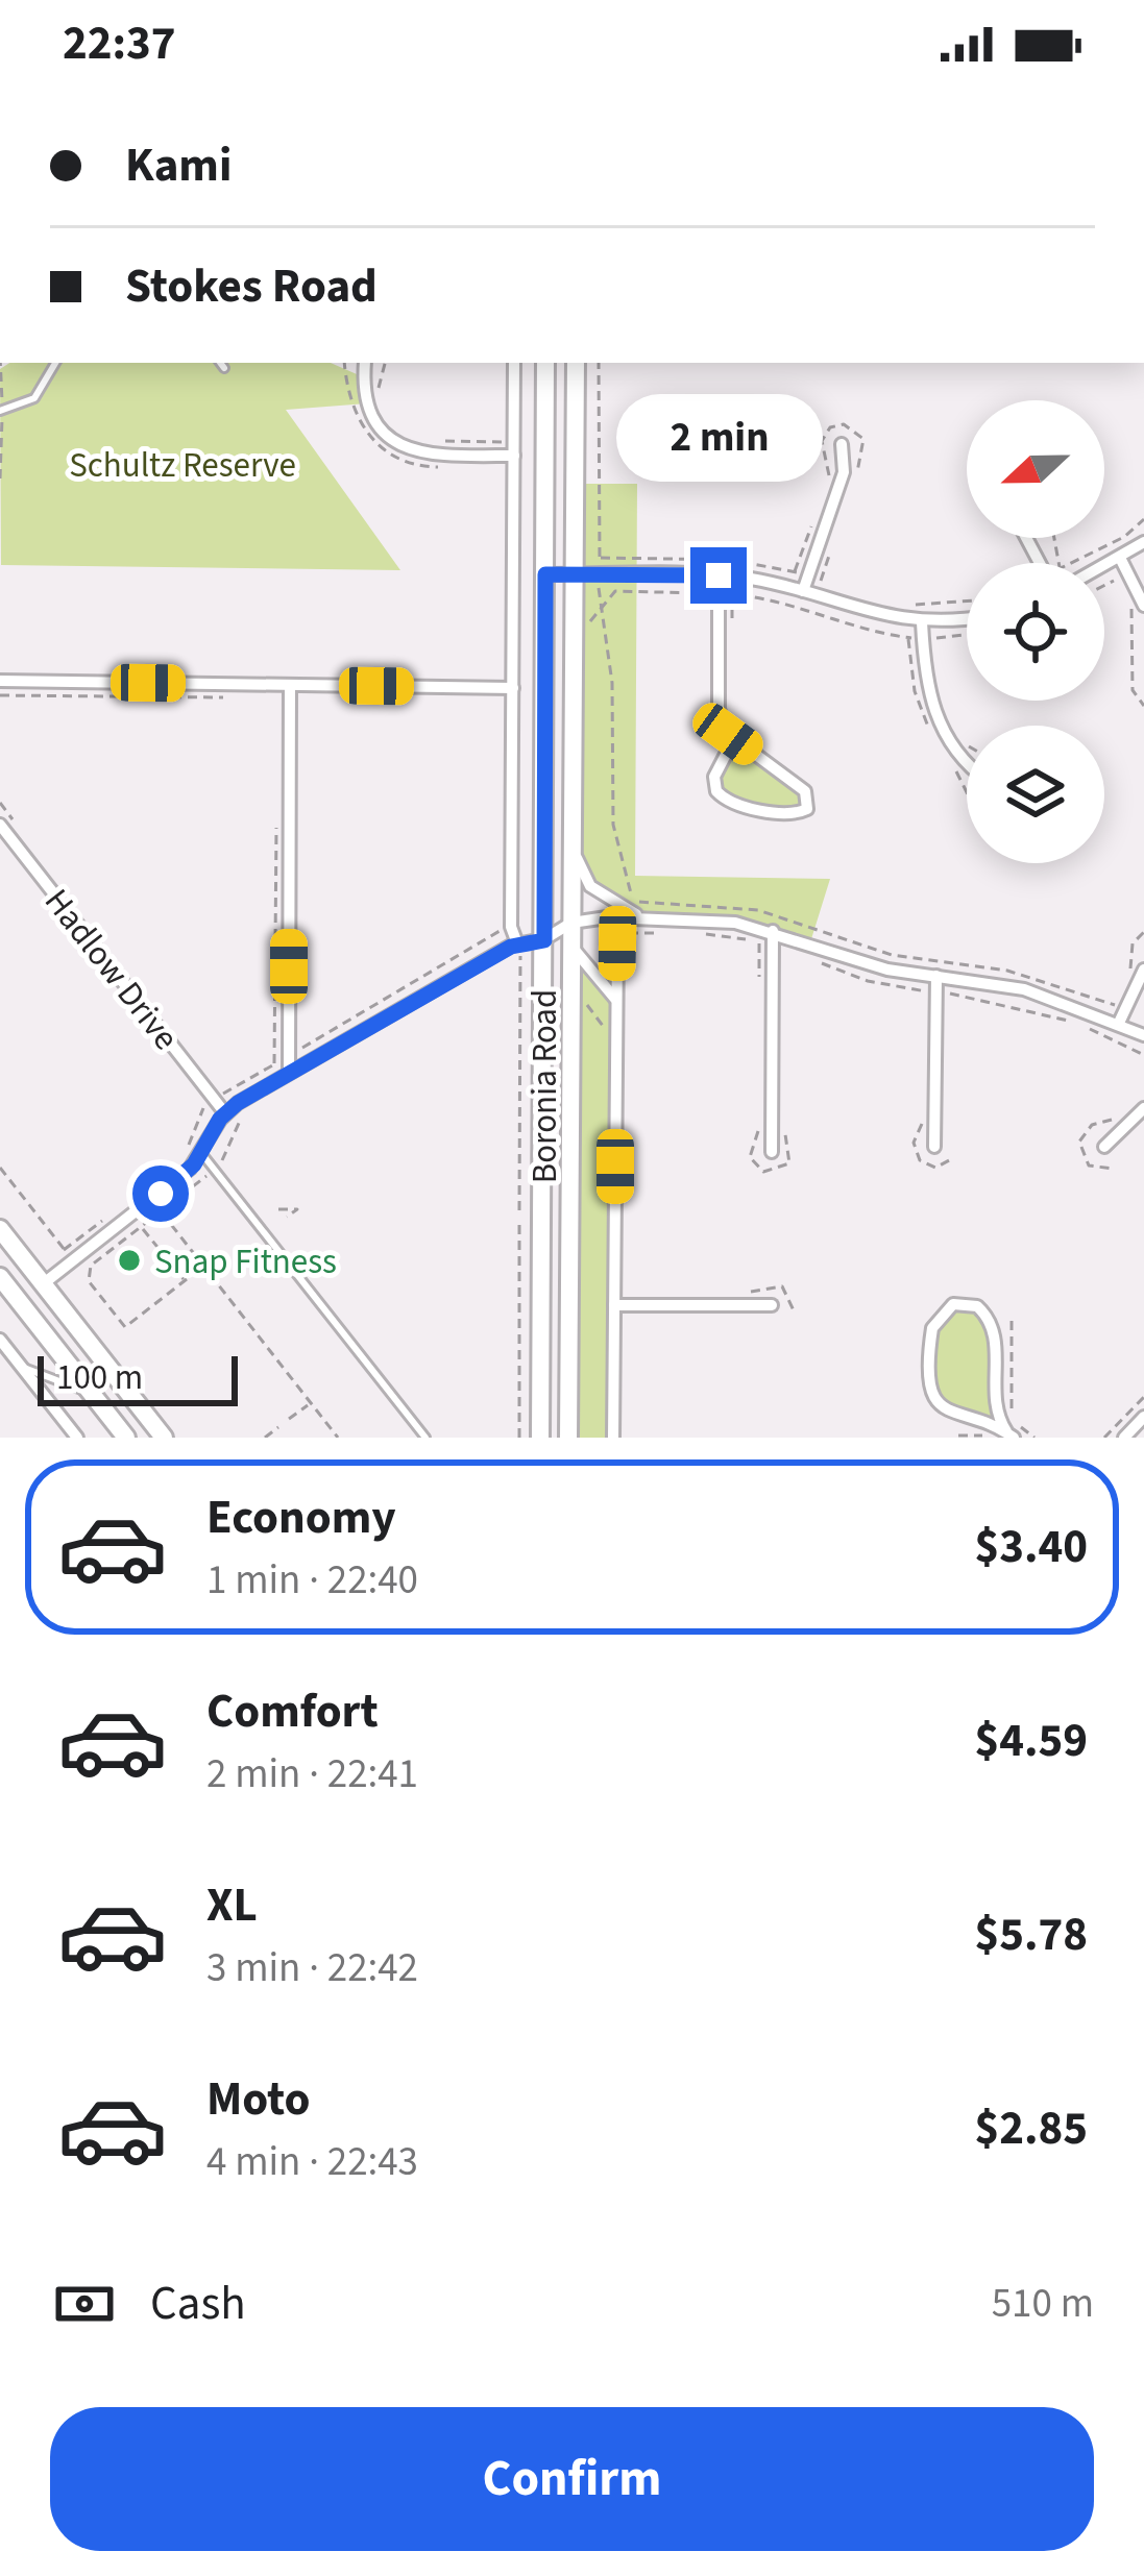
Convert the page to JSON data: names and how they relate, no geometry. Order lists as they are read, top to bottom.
{
  "streets": {
    "main road": ["Boronia Road"],
    "street": ["Hadlow Drive"]
  },
  "parks": ["Schultz Reserve"],
  "places": ["Snap Fitness"],
  "scale_bar": "100 m",
  "north": "left",
  "page": {
    "status": "22:37",
    "banner": ["Kami", "Stokes Road"],
    "bubble": "2 min",
    "scale": "100 m",
    "list": [
      {
        "name": "Economy",
        "note": "1 min · 22:40",
        "value": "$3.40"
      },
      {
        "name": "Comfort",
        "note": "2 min · 22:41",
        "value": "$4.59"
      },
      {
        "name": "XL",
        "note": "3 min · 22:42",
        "value": "$5.78"
      },
      {
        "name": "Moto",
        "note": "4 min · 22:43",
        "value": "$2.85"
      }
    ],
    "pay": ["Cash", "510 m"],
    "buttons": "Confirm"
  }
}
